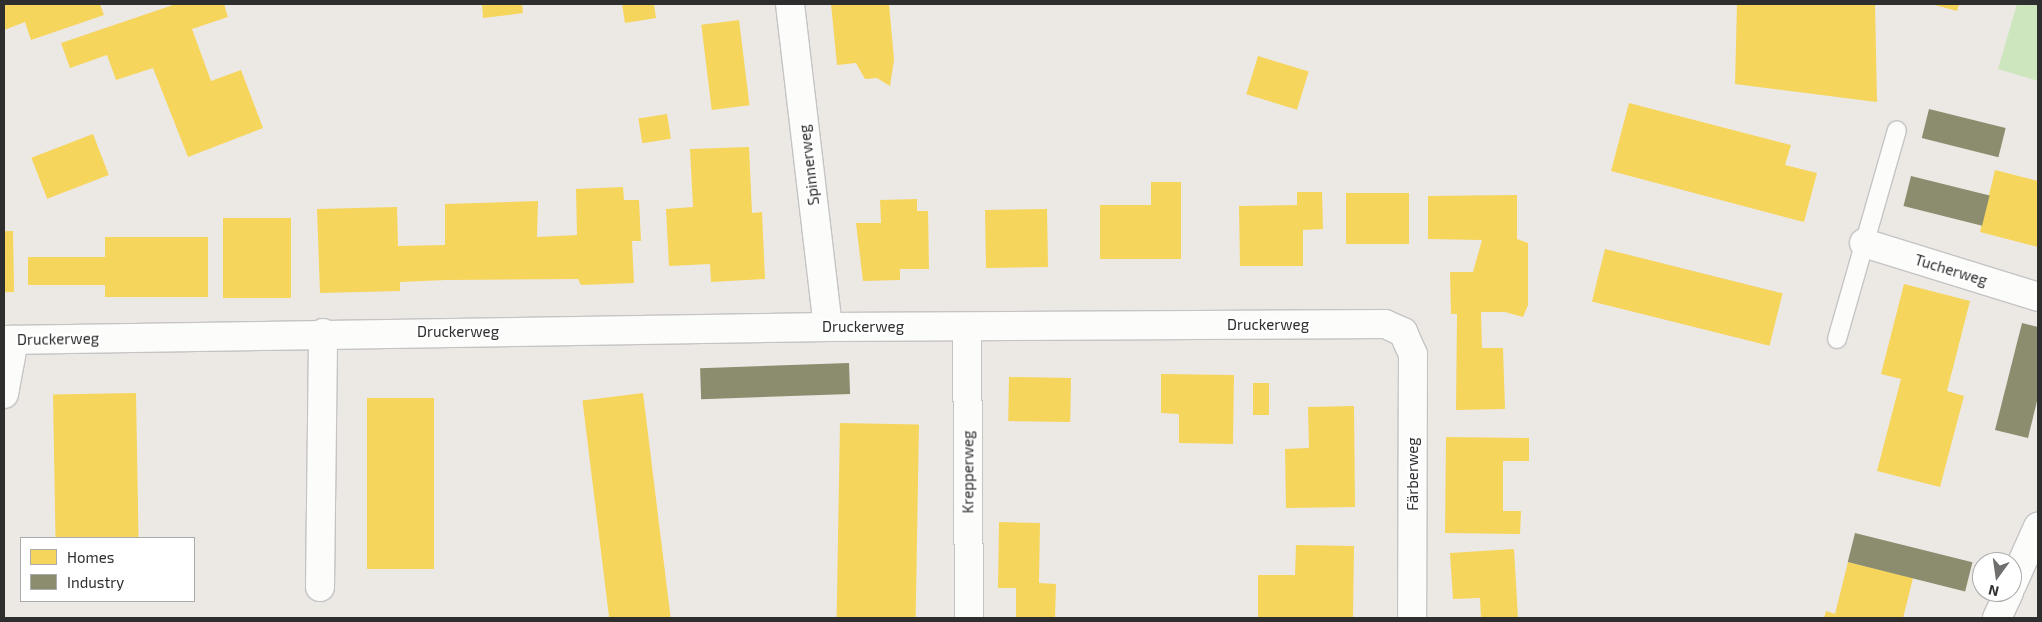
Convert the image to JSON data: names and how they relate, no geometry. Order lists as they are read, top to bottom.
{
  "streets": {
    "street": [
      "Spinnerweg",
      "Tucherweg",
      "Druckerweg",
      "Krepperweg",
      "Färberweg"
    ]
  },
  "crossings": [
    ["Spinnerweg", "Druckerweg"],
    ["Druckerweg", "Krepperweg"],
    ["Druckerweg", "Färberweg"]
  ],
  "legend": ["Homes", "Industry"],
  "north": "bottom"
}
